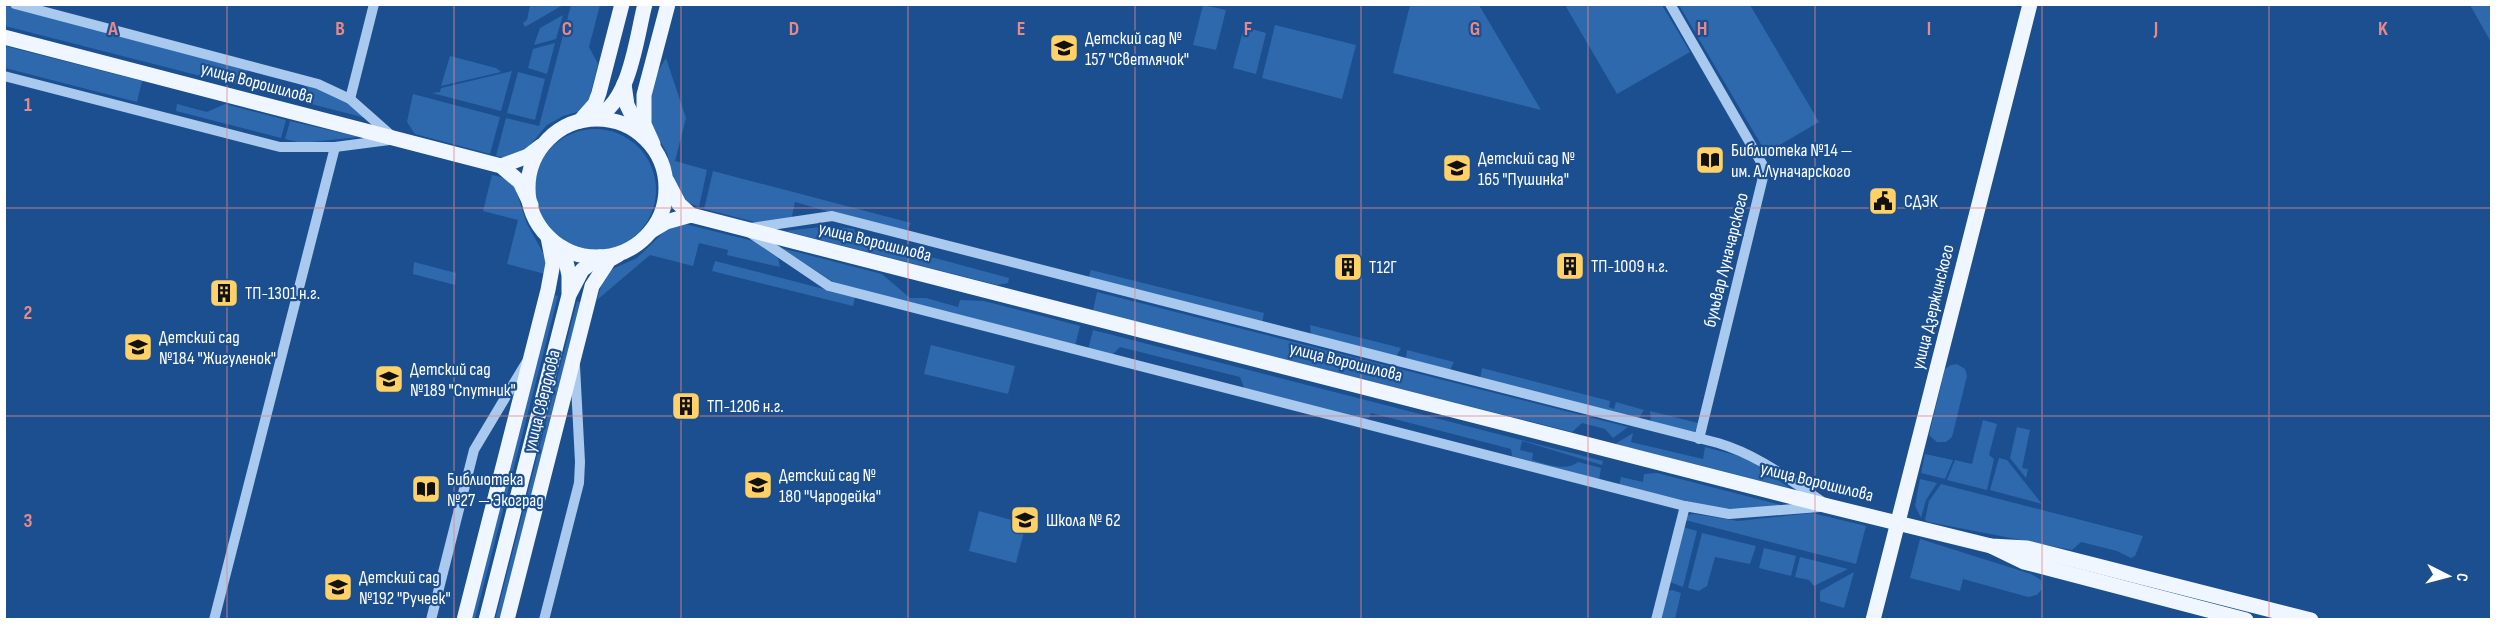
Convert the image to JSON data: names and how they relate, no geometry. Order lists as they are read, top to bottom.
{
  "streets": {
    "main road": ["улица Ворошилова", "улица Дзержинского", "улица Свердлова"],
    "street": ["бульвар Луначарского"]
  },
  "crossings": [
    ["улица Ворошилова", "улица Дзержинского"]
  ],
  "places": {
    "school or university": [
      "Детский сад № 157 \"Светлячок\"",
      "Детский сад № 165 \"Пушинка\"",
      "Детский сад №184 \"Жигуленок\"",
      "Детский сад №189 \"Спутник\"",
      "Детский сад № 180 \"Чародейка\"",
      "Школа № 62",
      "Детский сад №192 \"Ручеек\""
    ],
    "library": ["Библиотека №14 — им. А.Луначарского", "Библиотека №27 — Экоград"],
    "public building": ["СДЭК"],
    "building": [
      "ТП-1009 н.г.",
      "T12Г",
      "ТП-1301 н.г.",
      "ТП-1206 н.г."
    ]
  },
  "north": "right",
  "grid": {
    "columns": [
      "A",
      "B",
      "C",
      "D",
      "E",
      "F",
      "G",
      "H",
      "I",
      "J",
      "K"
    ],
    "rows": ["1", "2", "3"]
  }
}
